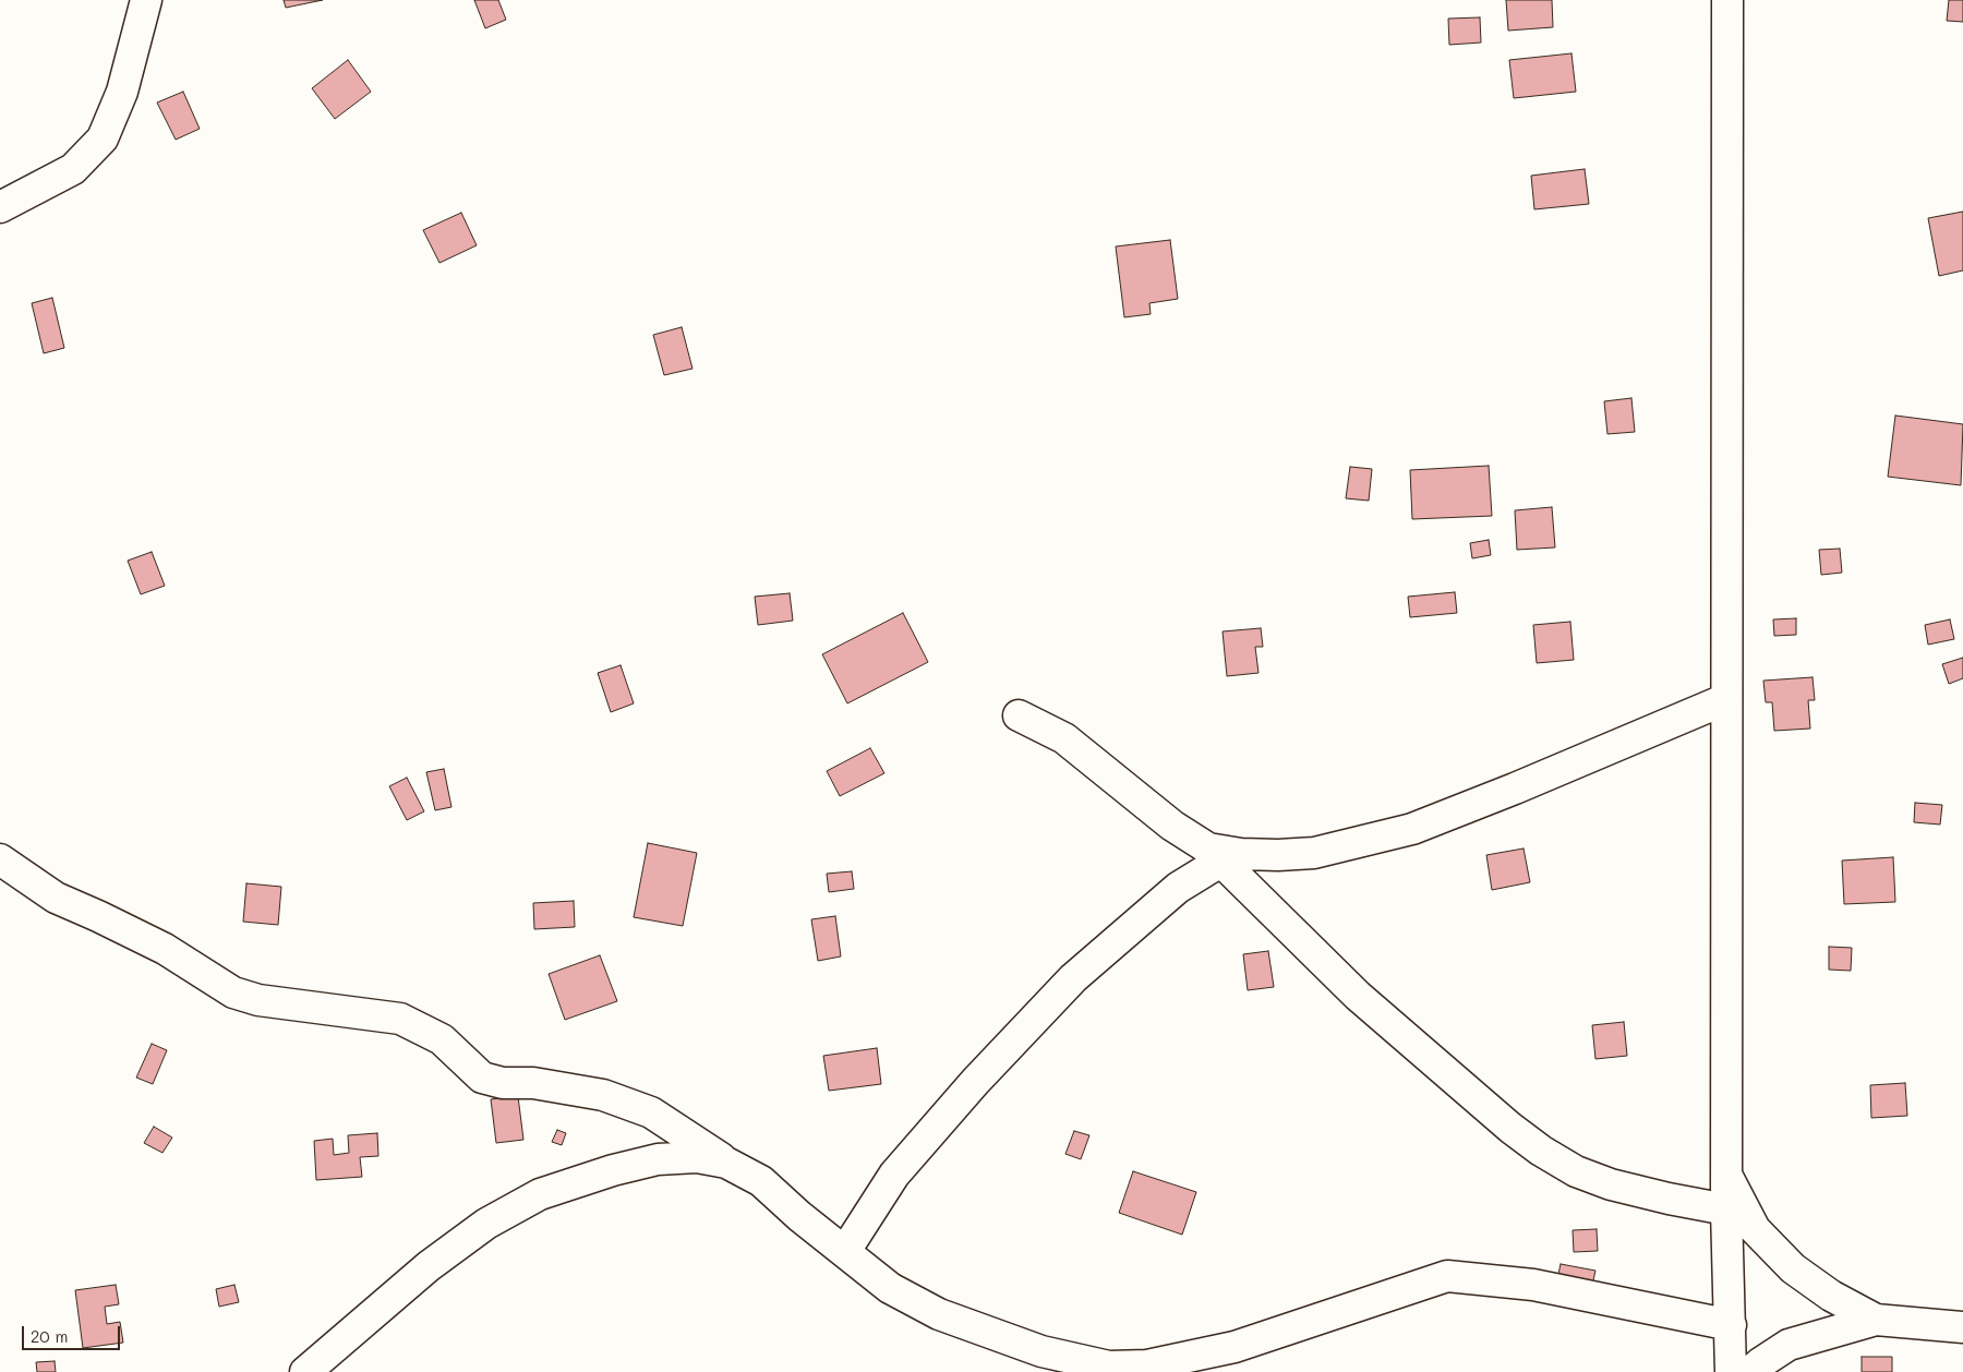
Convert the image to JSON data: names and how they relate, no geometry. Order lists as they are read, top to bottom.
{
  "scale_bar": "20 m"
}
